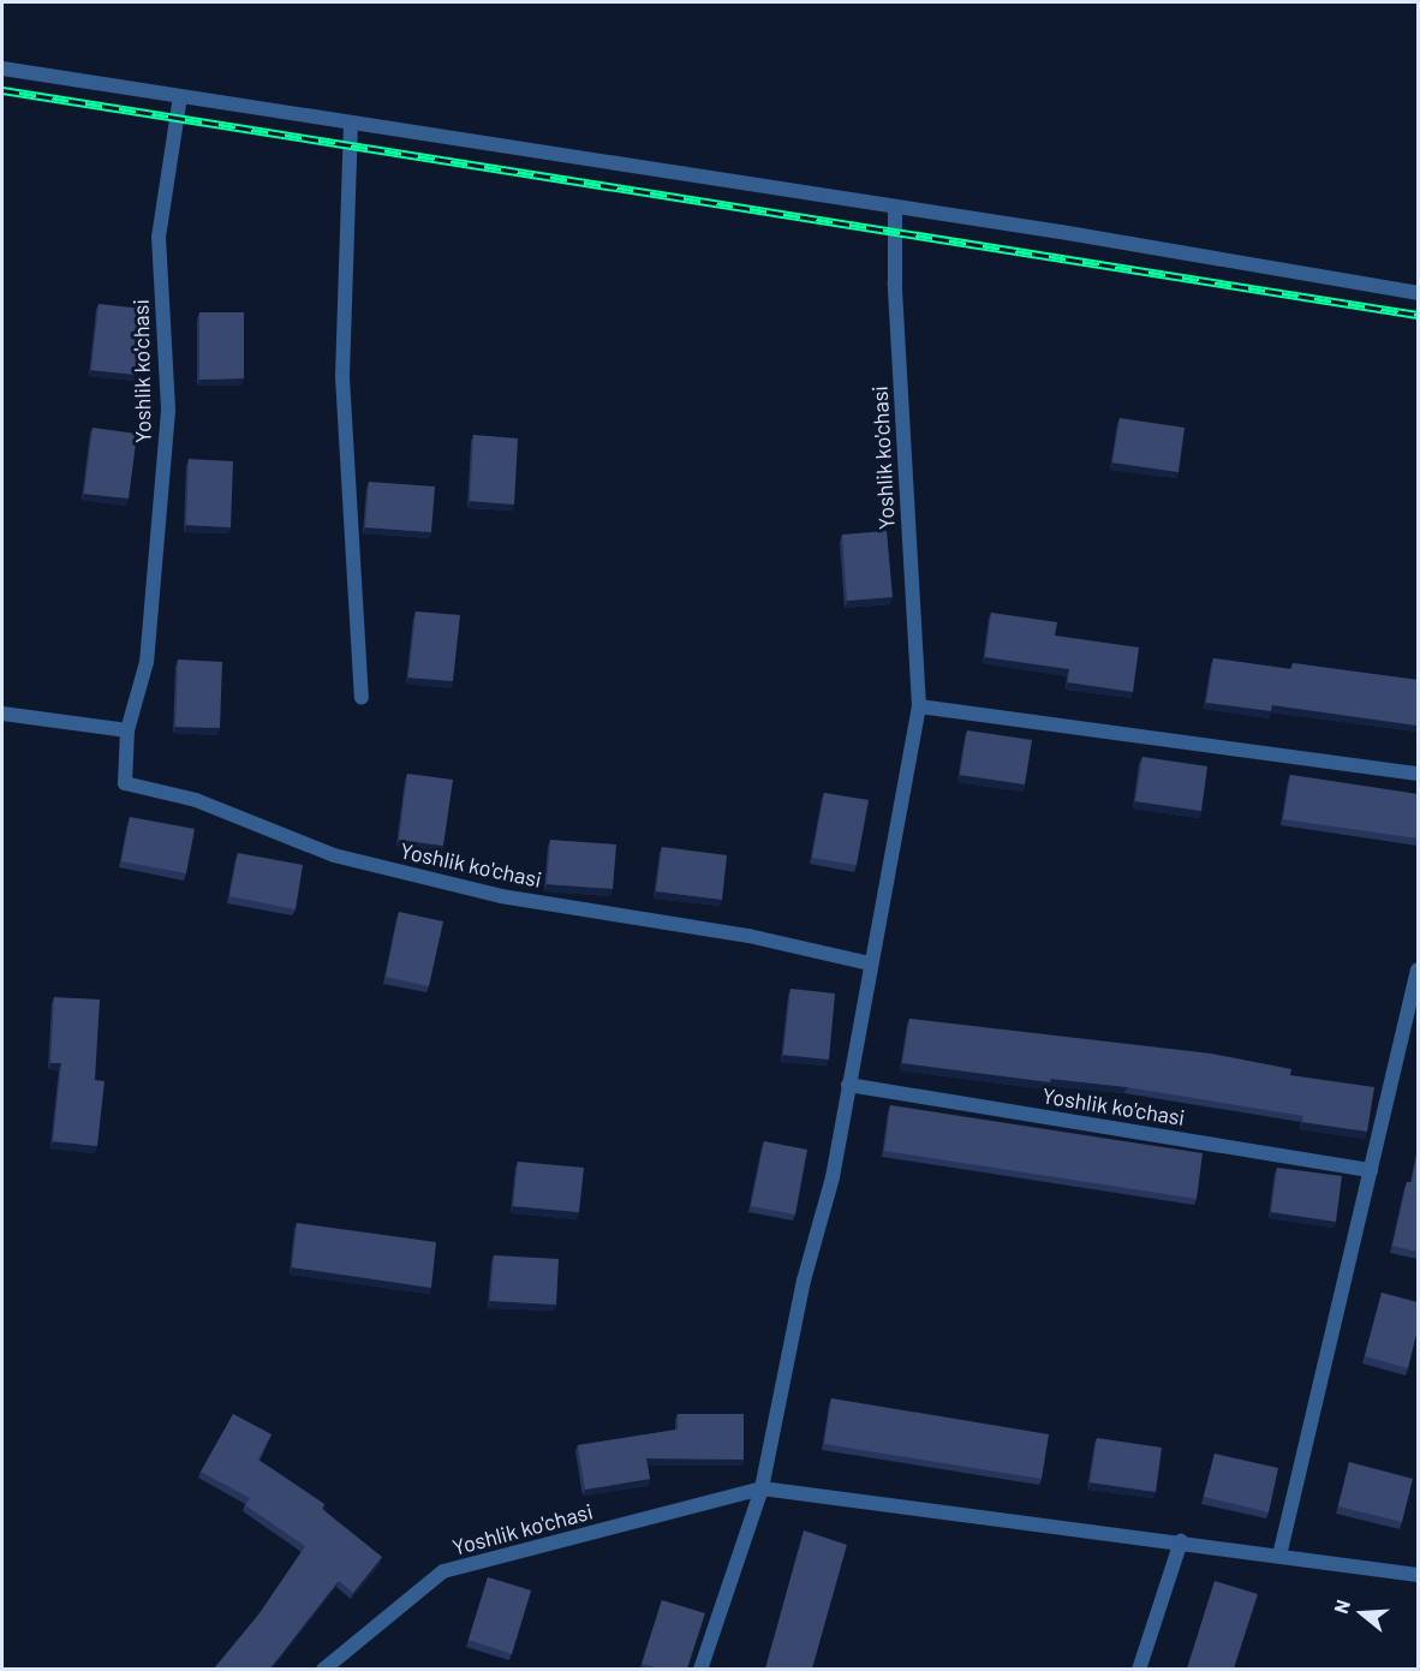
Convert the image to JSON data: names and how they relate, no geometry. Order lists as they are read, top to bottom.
{
  "streets": {
    "street": ["Yoshlik ko'chasi"]
  },
  "north": "left"
}
